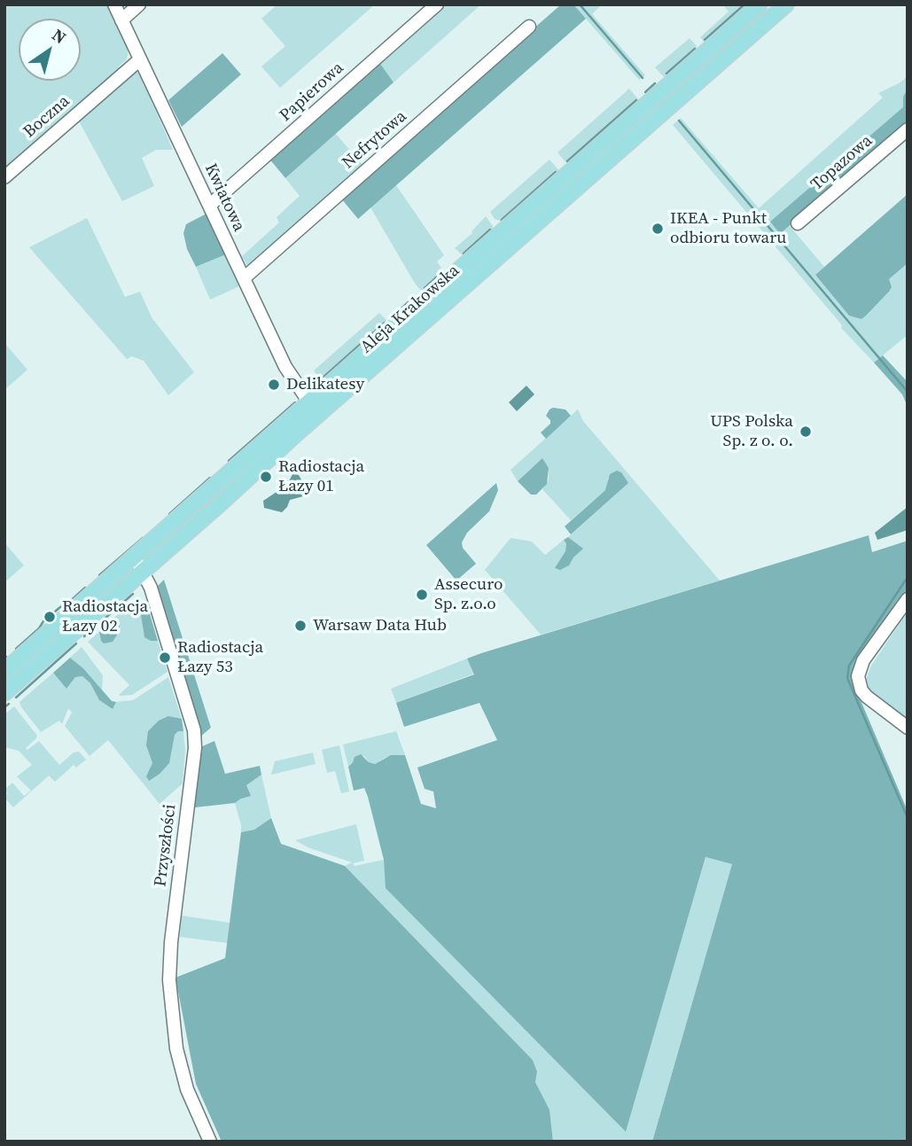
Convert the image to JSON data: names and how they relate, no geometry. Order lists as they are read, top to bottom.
{
  "streets": {
    "main road": ["Aleja Krakowska"],
    "street": [
      "Papierowa",
      "Boczna",
      "Nefrytowa",
      "Topazowa",
      "Kwiatowa",
      "Przyszłości"
    ]
  },
  "crossings": [
    ["Papierowa", "Kwiatowa"],
    ["Boczna", "Kwiatowa"],
    ["Nefrytowa", "Kwiatowa"],
    ["Kwiatowa", "Aleja Krakowska"],
    ["Aleja Krakowska", "Przyszłości"]
  ],
  "places": [
    "IKEA - Punkt odbioru towaru",
    "Delikatesy",
    "UPS Polska Sp. z o. o.",
    "Radiostacja Łazy 01",
    "Assecuro Sp. z.o.o",
    "Radiostacja Łazy 02",
    "Warsaw Data Hub",
    "Radiostacja Łazy 53"
  ],
  "north": "top right"
}
